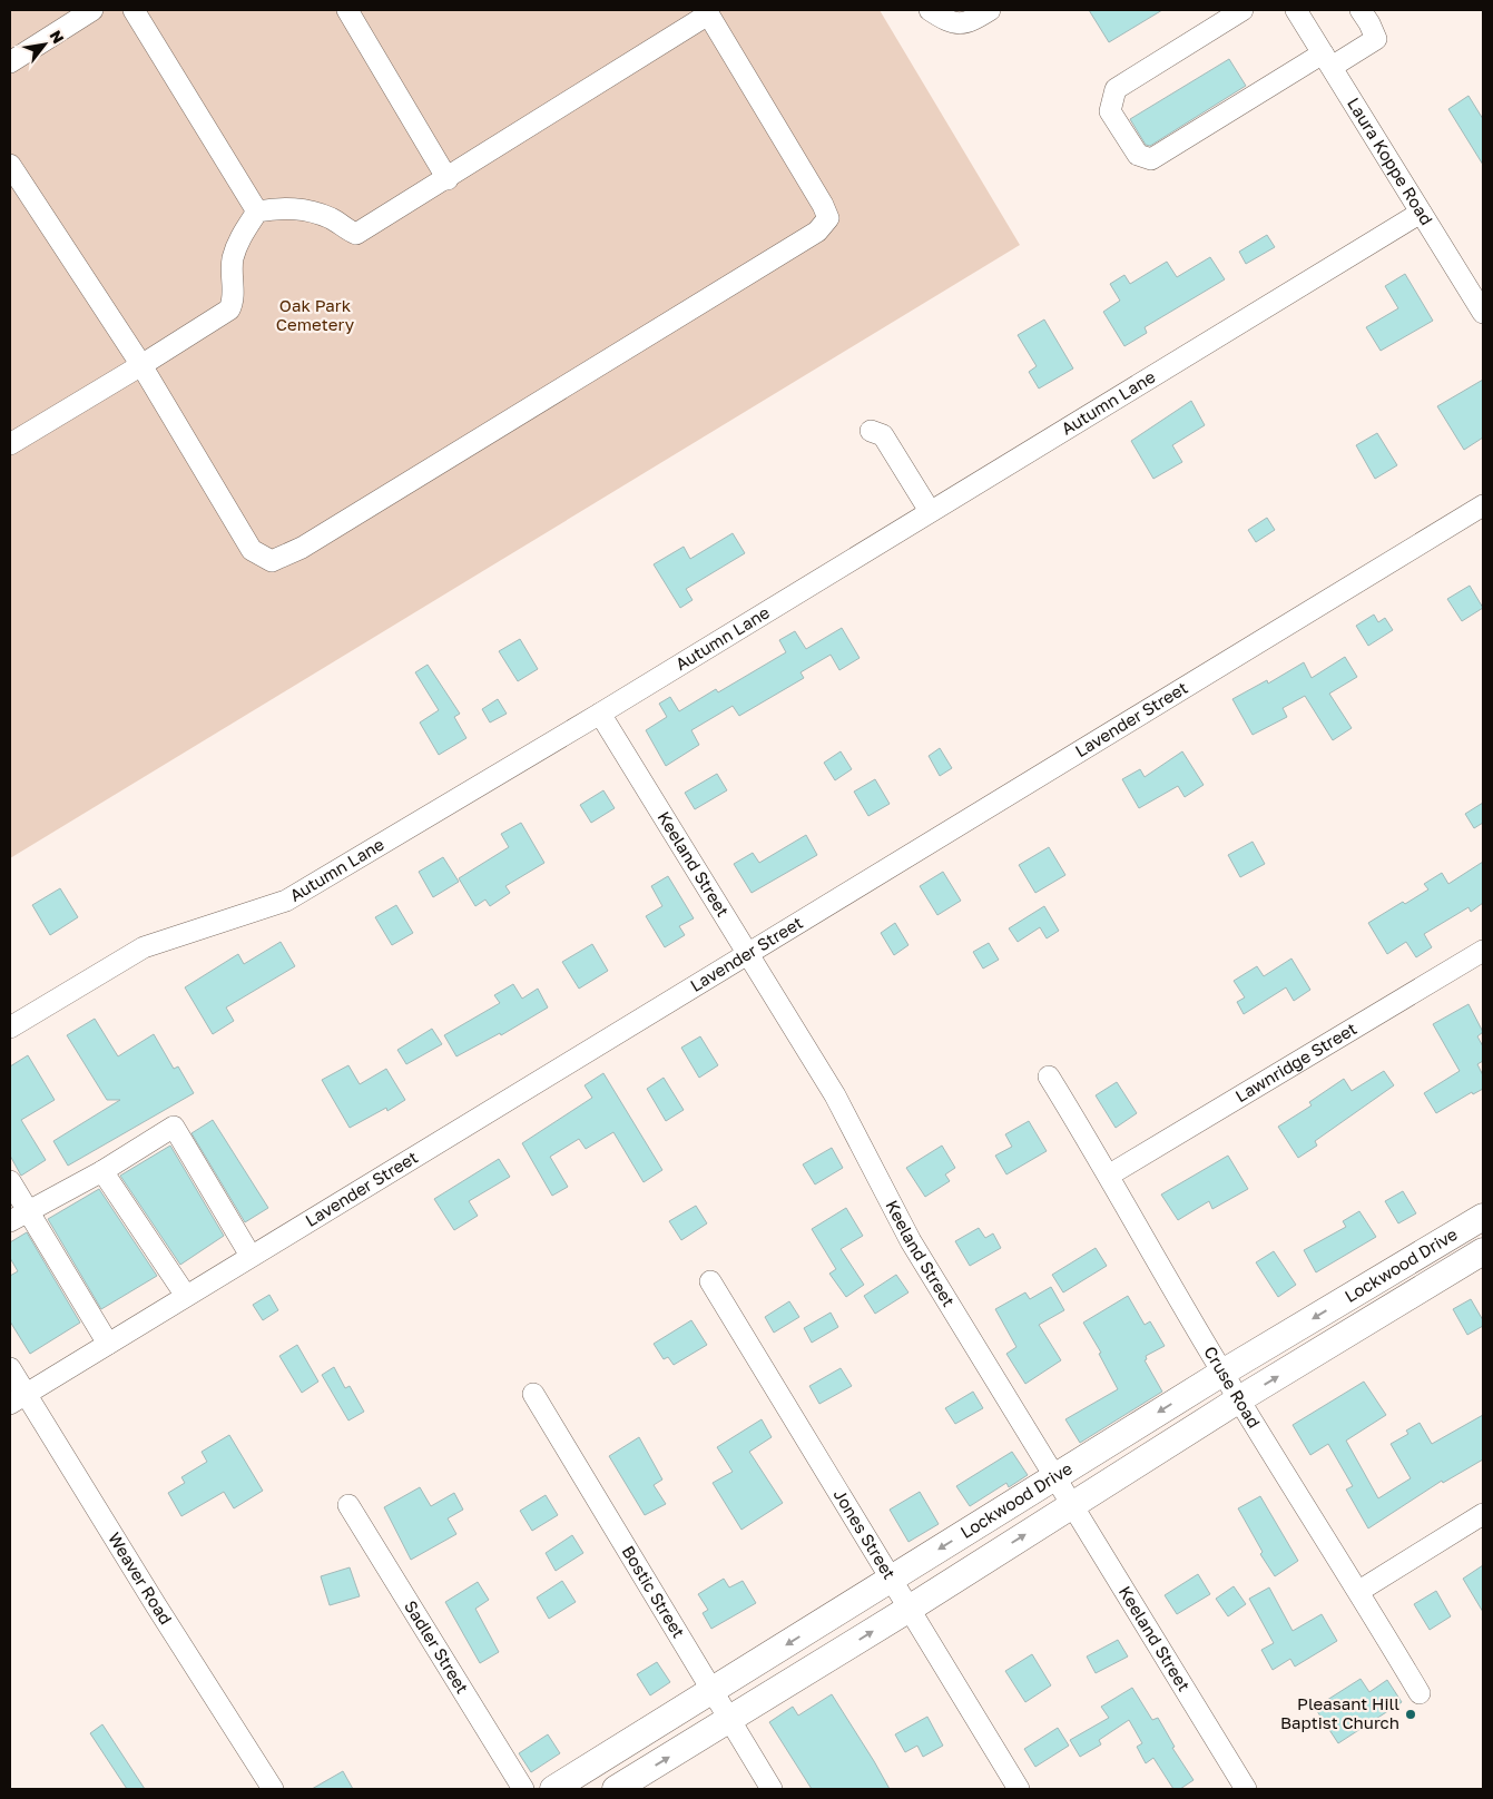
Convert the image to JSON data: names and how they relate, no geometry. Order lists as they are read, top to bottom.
{
  "streets": {
    "main road": ["Lockwood Drive"],
    "street": [
      "Laura Koppe Road",
      "Autumn Lane",
      "Lavender Street",
      "Keeland Street",
      "Lawnridge Street",
      "Cruse Road",
      "Jones Street",
      "Weaver Road",
      "Bostic Street",
      "Sadler Street"
    ]
  },
  "crossings": [
    ["Laura Koppe Road", "Autumn Lane"],
    ["Autumn Lane", "Keeland Street"],
    ["Lavender Street", "Keeland Street"],
    ["Lavender Street", "Weaver Road"],
    ["Keeland Street", "Lockwood Drive"],
    ["Lawnridge Street", "Cruse Road"],
    ["Lockwood Drive", "Cruse Road"],
    ["Lockwood Drive", "Jones Street"],
    ["Lockwood Drive", "Bostic Street"]
  ],
  "parks": ["Oak Park Cemetery"],
  "places": ["Pleasant Hill Baptist Church"],
  "north": "top right"
}
